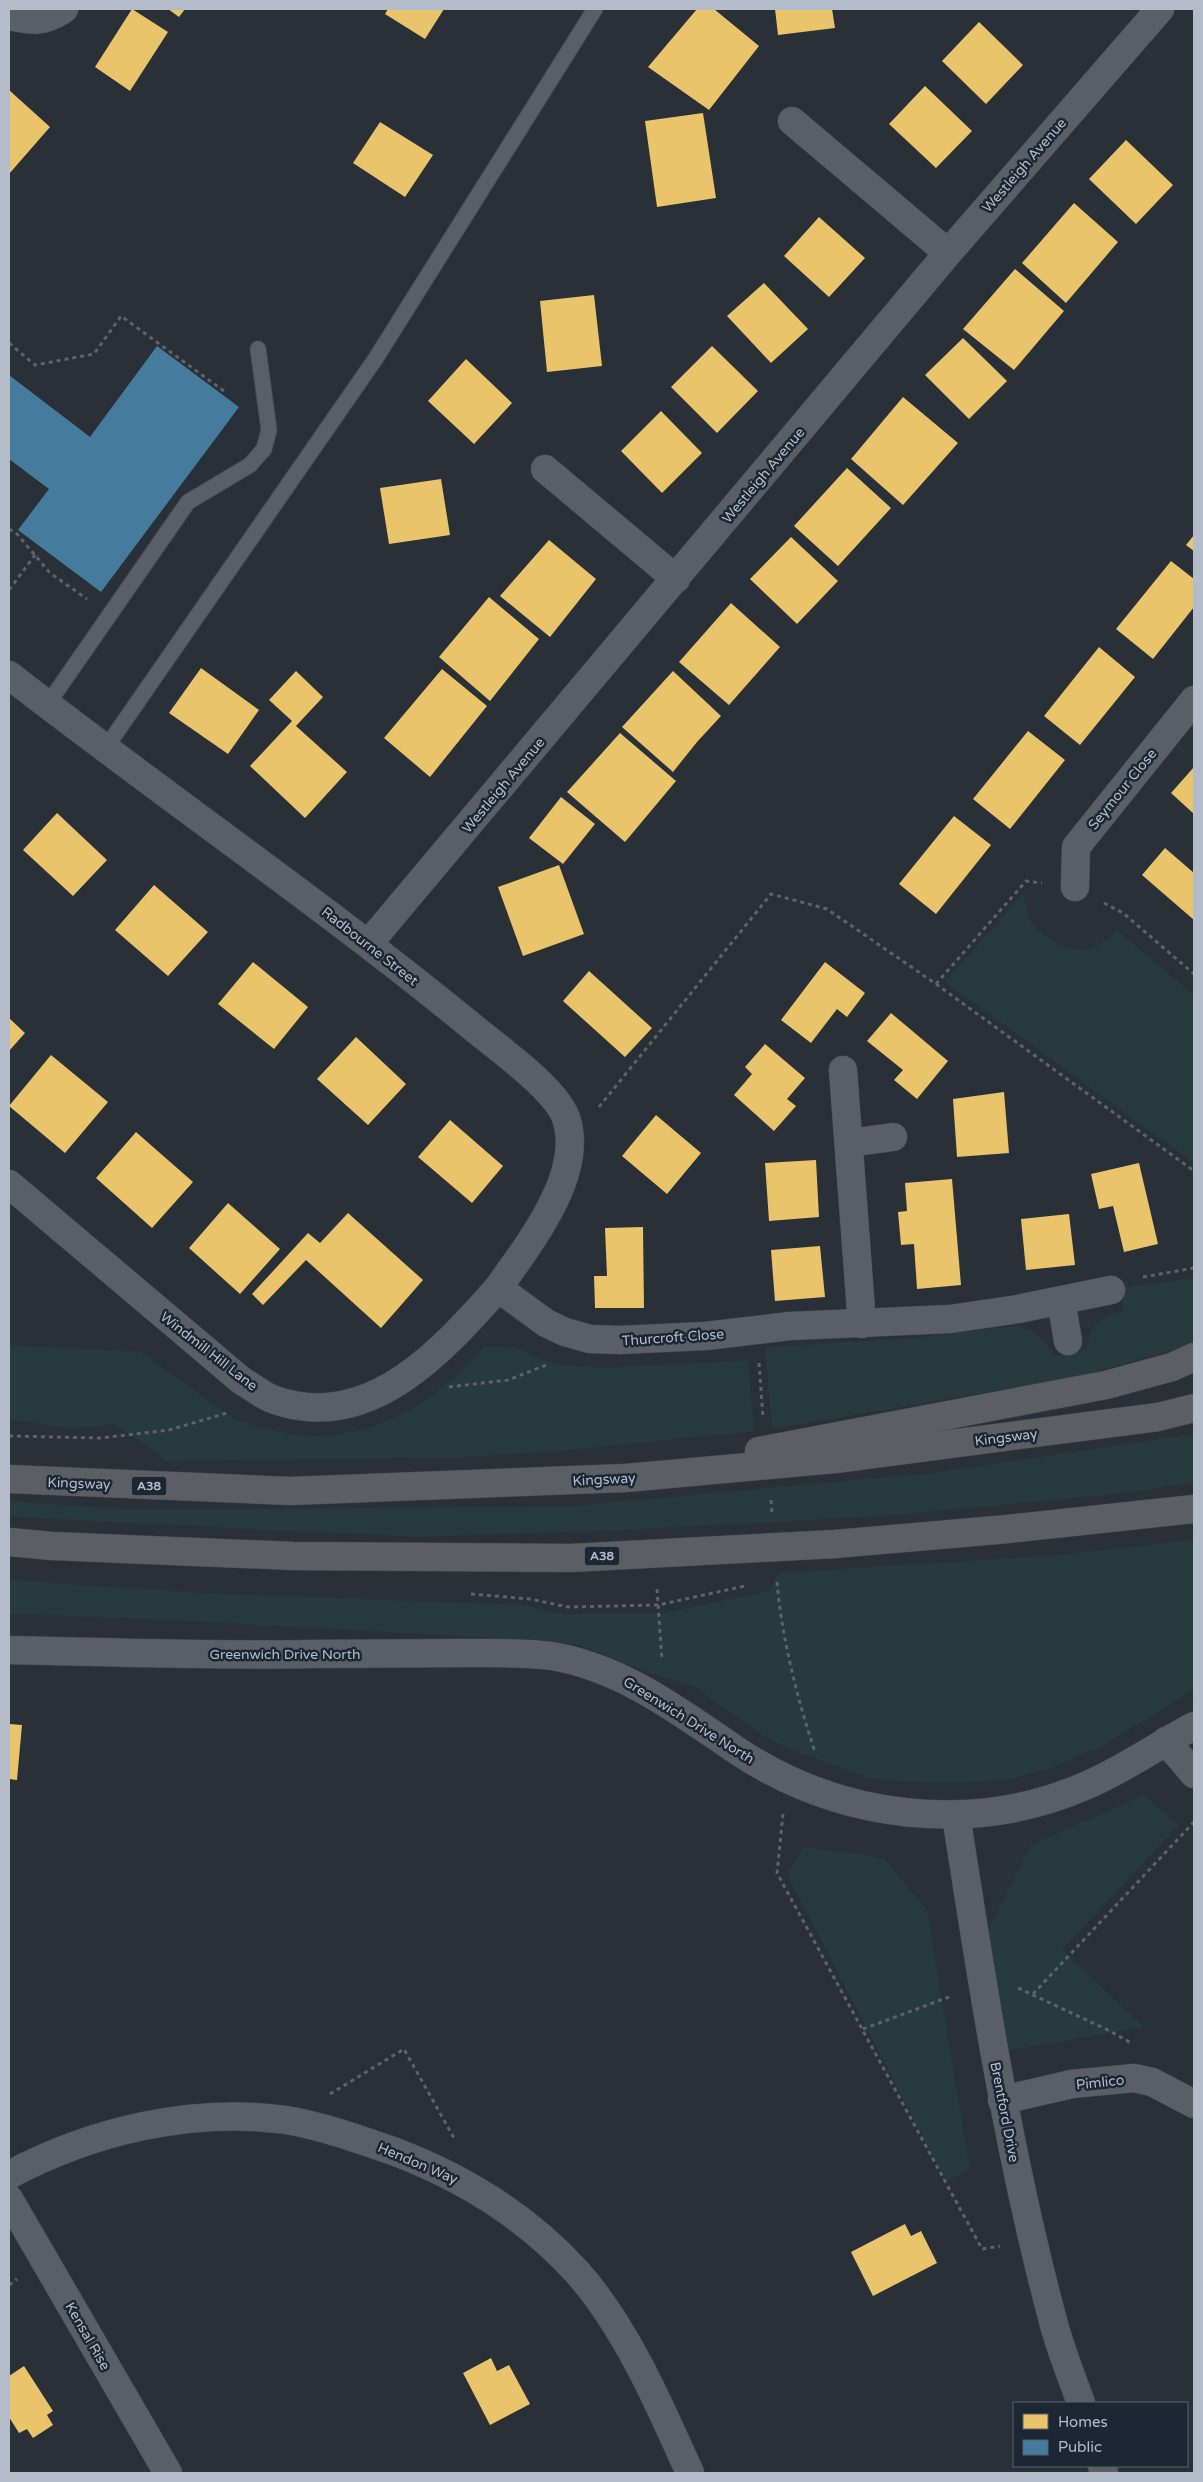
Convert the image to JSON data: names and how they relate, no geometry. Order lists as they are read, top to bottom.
{
  "streets": {
    "highway": ["Kingsway", "A38"],
    "street": [
      "Westleigh Avenue",
      "Seymour Close",
      "Radbourne Street",
      "Thurcroft Close",
      "Windmill Hill Lane",
      "Greenwich Drive North",
      "Pimlico",
      "Brentford Drive",
      "Hendon Way",
      "Kensal Rise"
    ]
  },
  "crossings": [
    ["Westleigh Avenue", "Radbourne Street"],
    ["Radbourne Street", "Thurcroft Close"],
    ["Radbourne Street", "Windmill Hill Lane"],
    ["Thurcroft Close", "Windmill Hill Lane"],
    ["Greenwich Drive North", "Brentford Drive"],
    ["Pimlico", "Brentford Drive"]
  ],
  "legend": ["Homes", "Public"]
}
